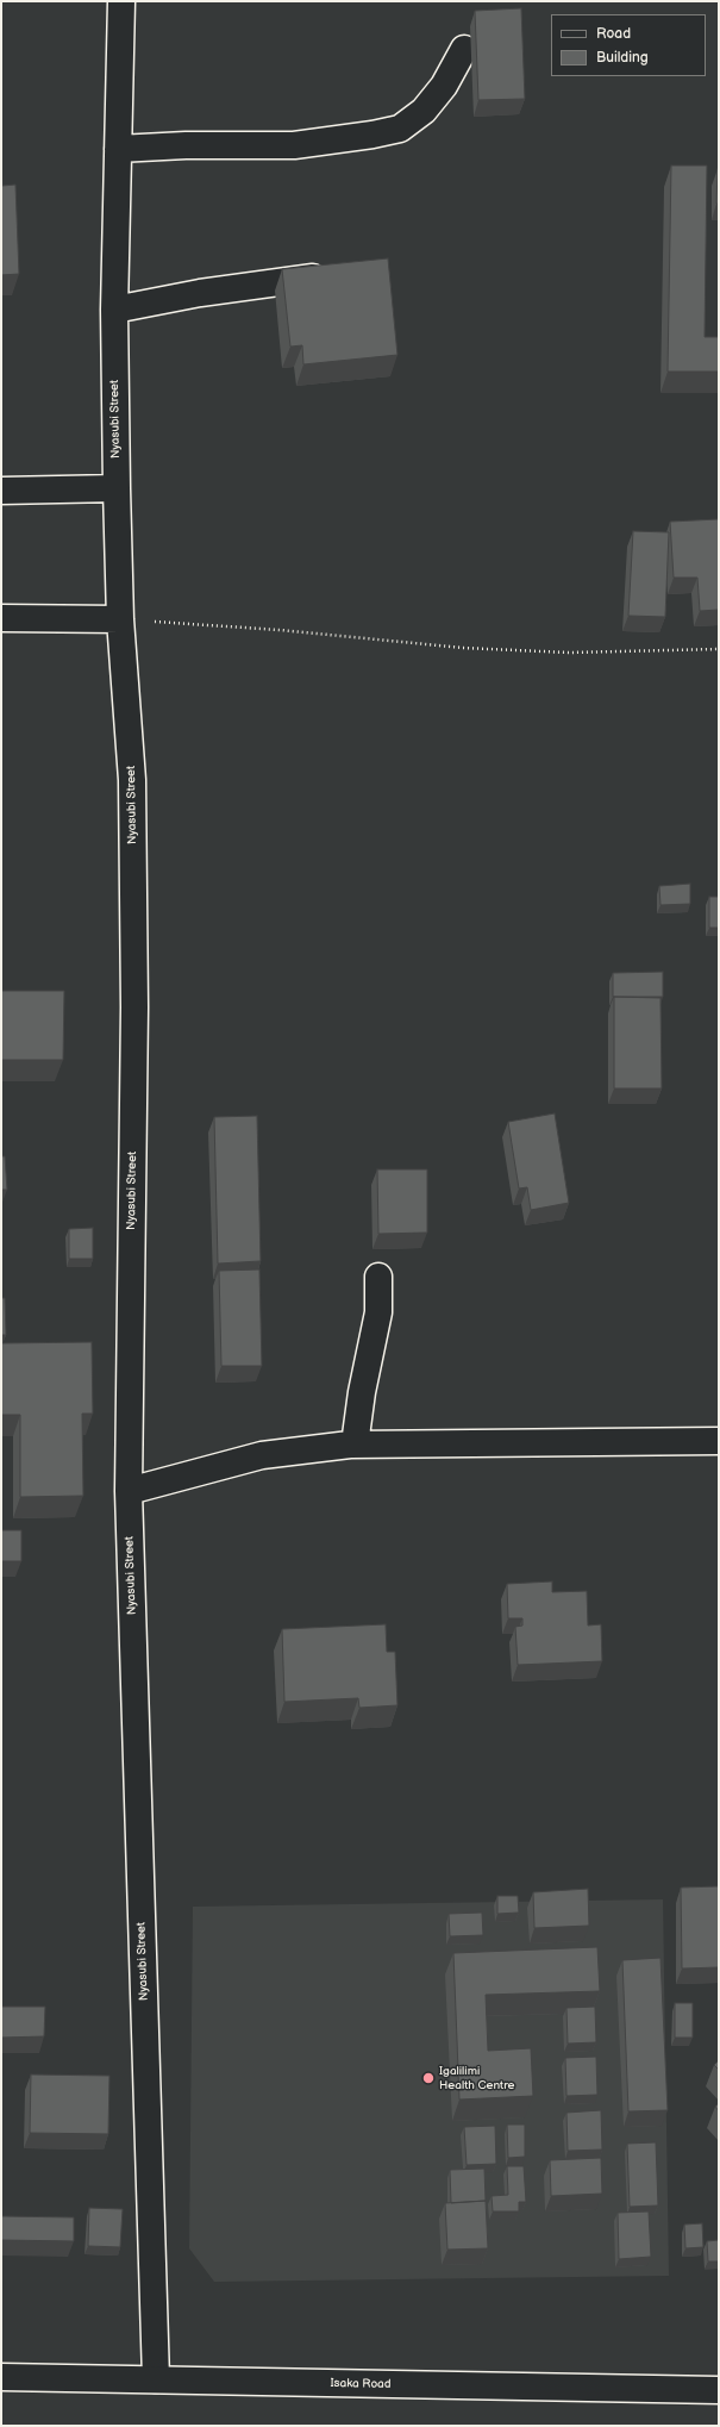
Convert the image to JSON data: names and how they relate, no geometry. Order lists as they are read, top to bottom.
{
  "streets": {
    "street": ["Nyasubi Street", "Isaka Road"]
  },
  "crossings": [
    ["Nyasubi Street", "Isaka Road"]
  ],
  "places": ["Igalilimi Health Centre"],
  "legend": ["Road", "Building"]
}
